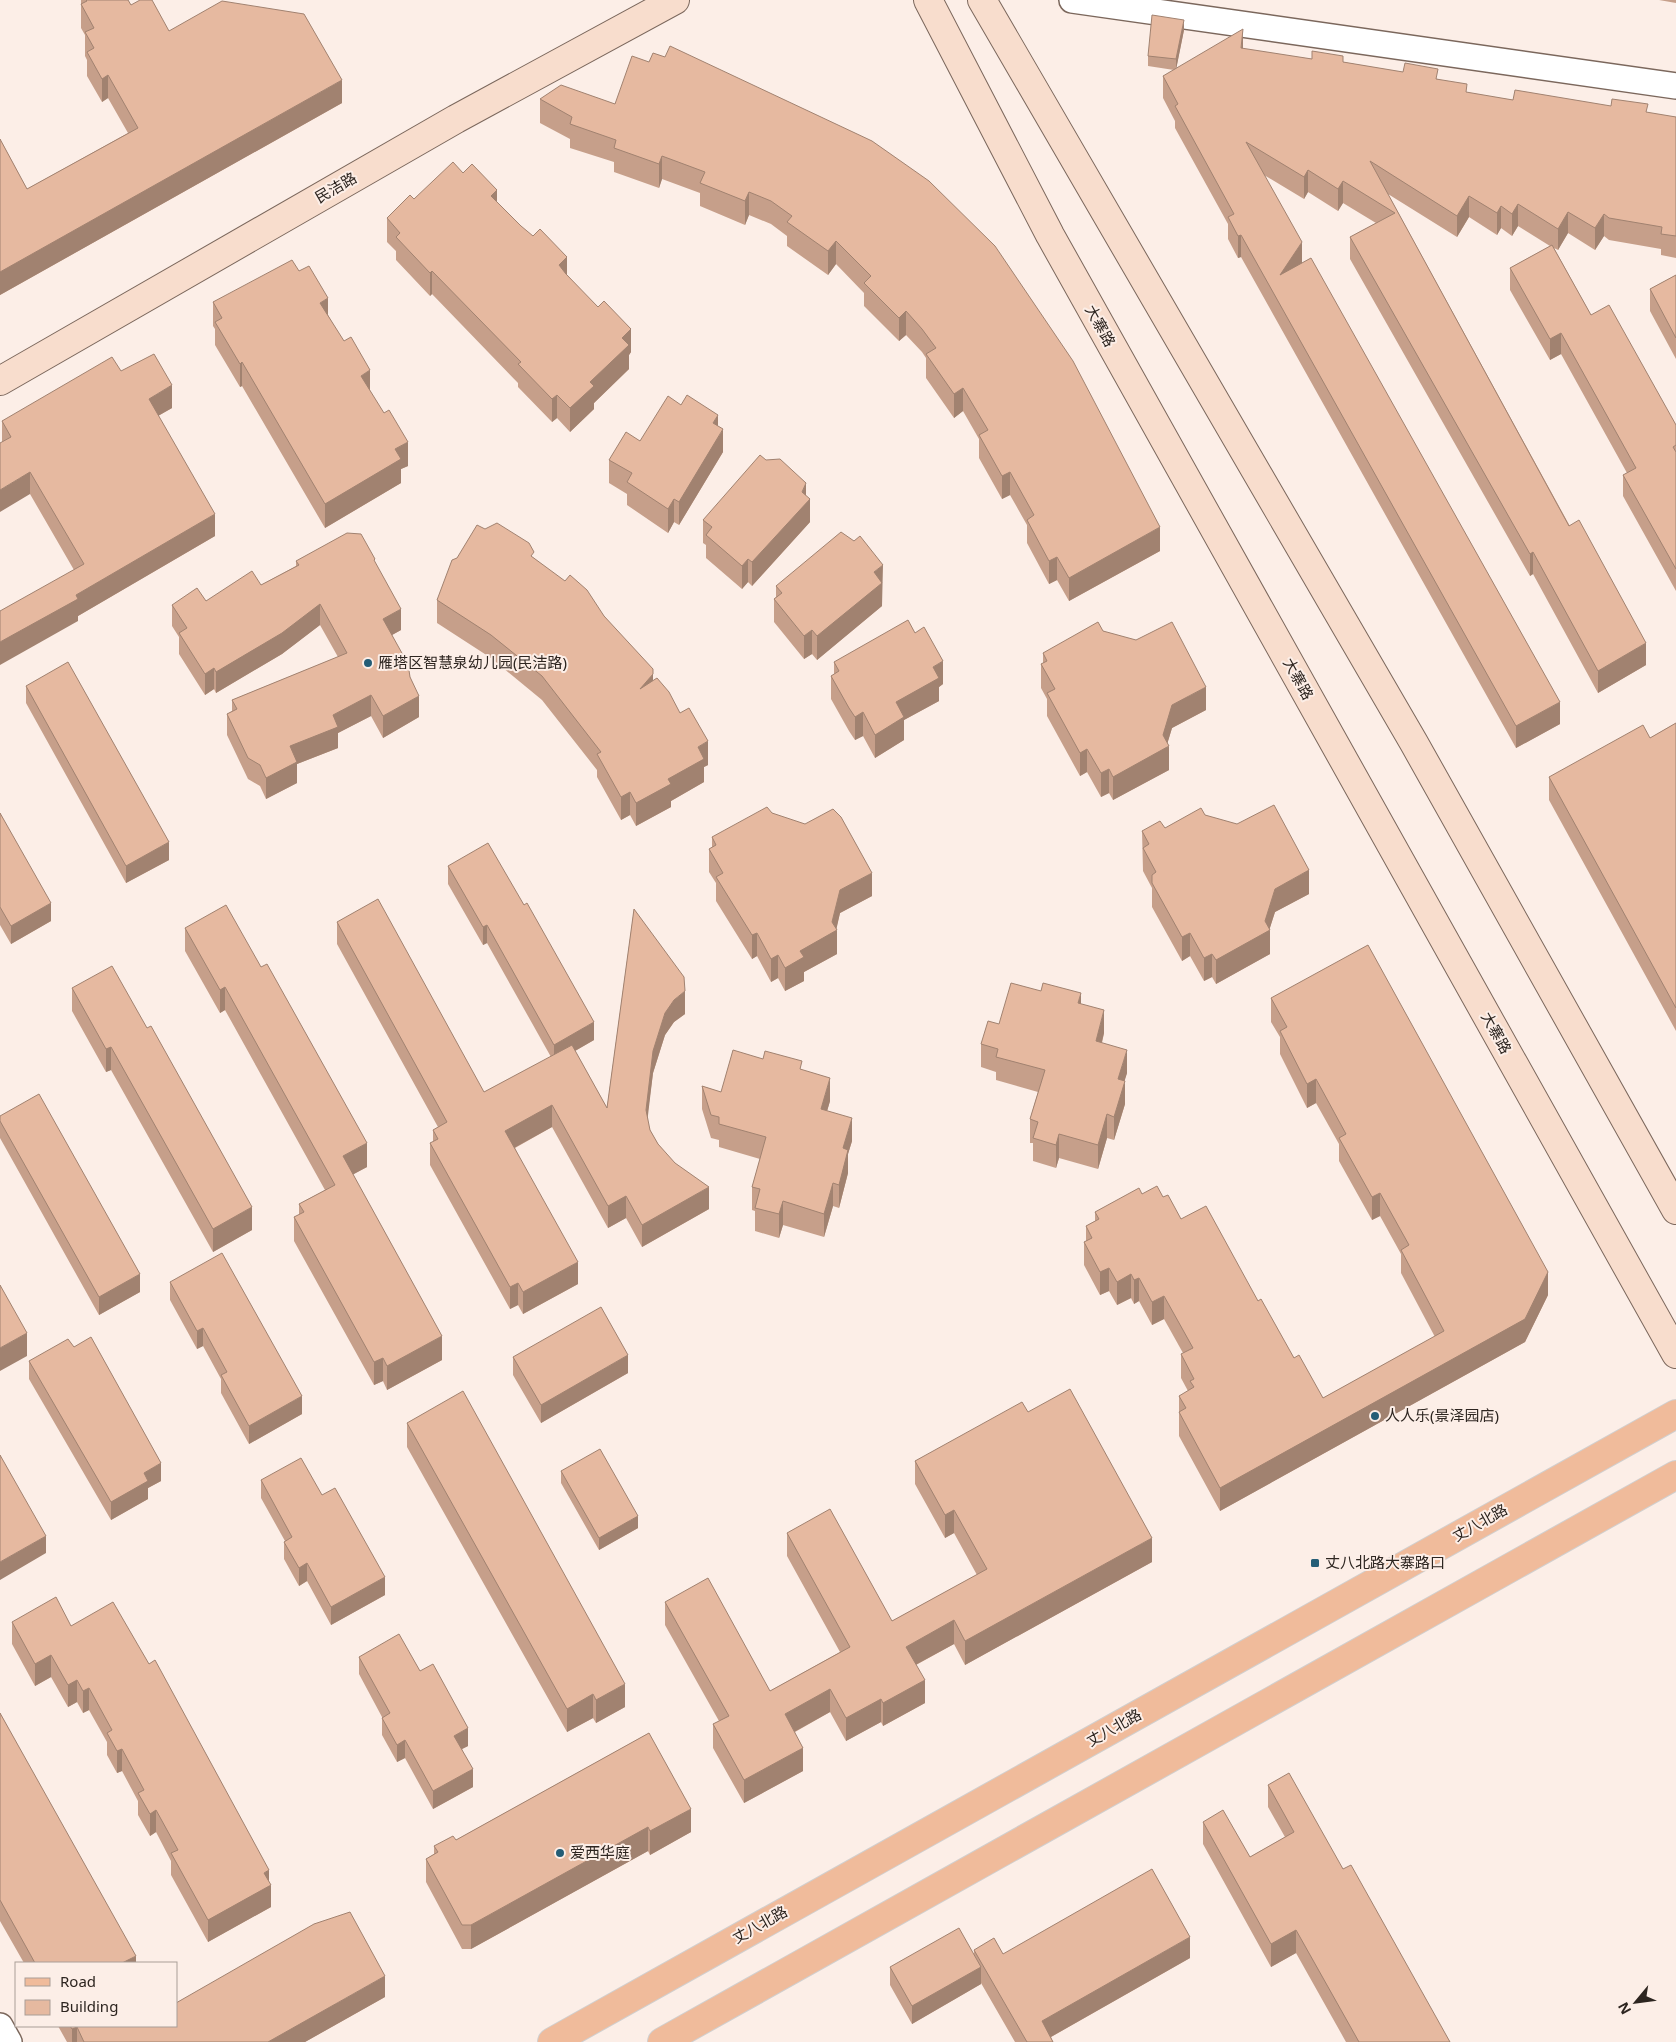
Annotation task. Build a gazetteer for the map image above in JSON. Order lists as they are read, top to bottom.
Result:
{
  "streets": {
    "main road": ["民洁路", "大寨路", "丈八北路"]
  },
  "places": {
    "other": ["雁塔区智慧泉幼儿园(民洁路)", "人人乐(景泽园店)", "爱西华庭"],
    "transit": ["丈八北路大寨路口"]
  },
  "legend": ["Road", "Building"],
  "north": "bottom left"
}
